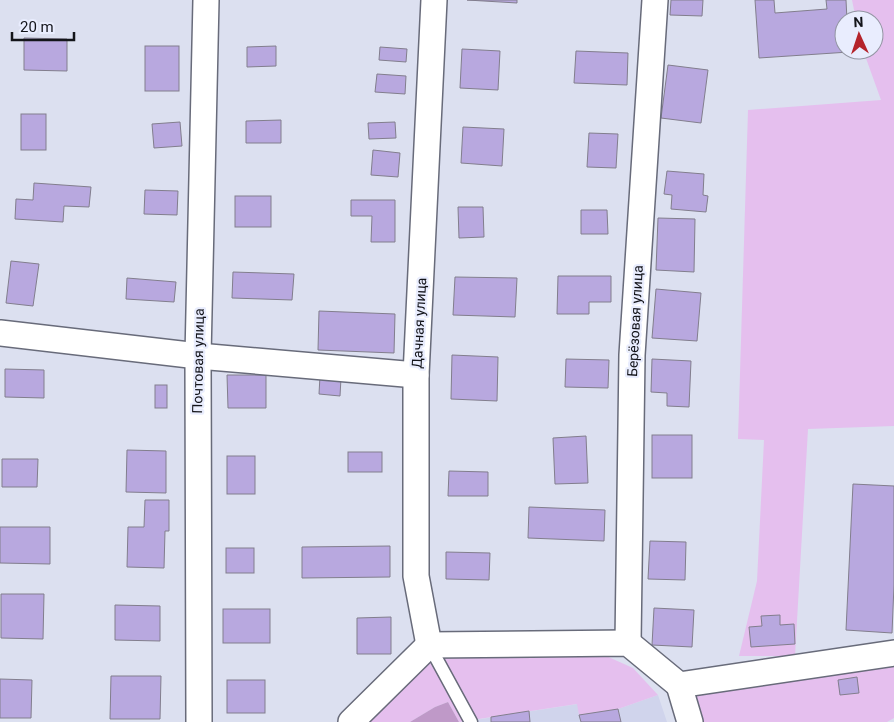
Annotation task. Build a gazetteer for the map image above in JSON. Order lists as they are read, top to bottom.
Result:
{
  "streets": {
    "street": ["Берёзовая улица", "Дачная улица", "Почтовая улица"]
  },
  "scale_bar": "20 m",
  "north": "top"
}
